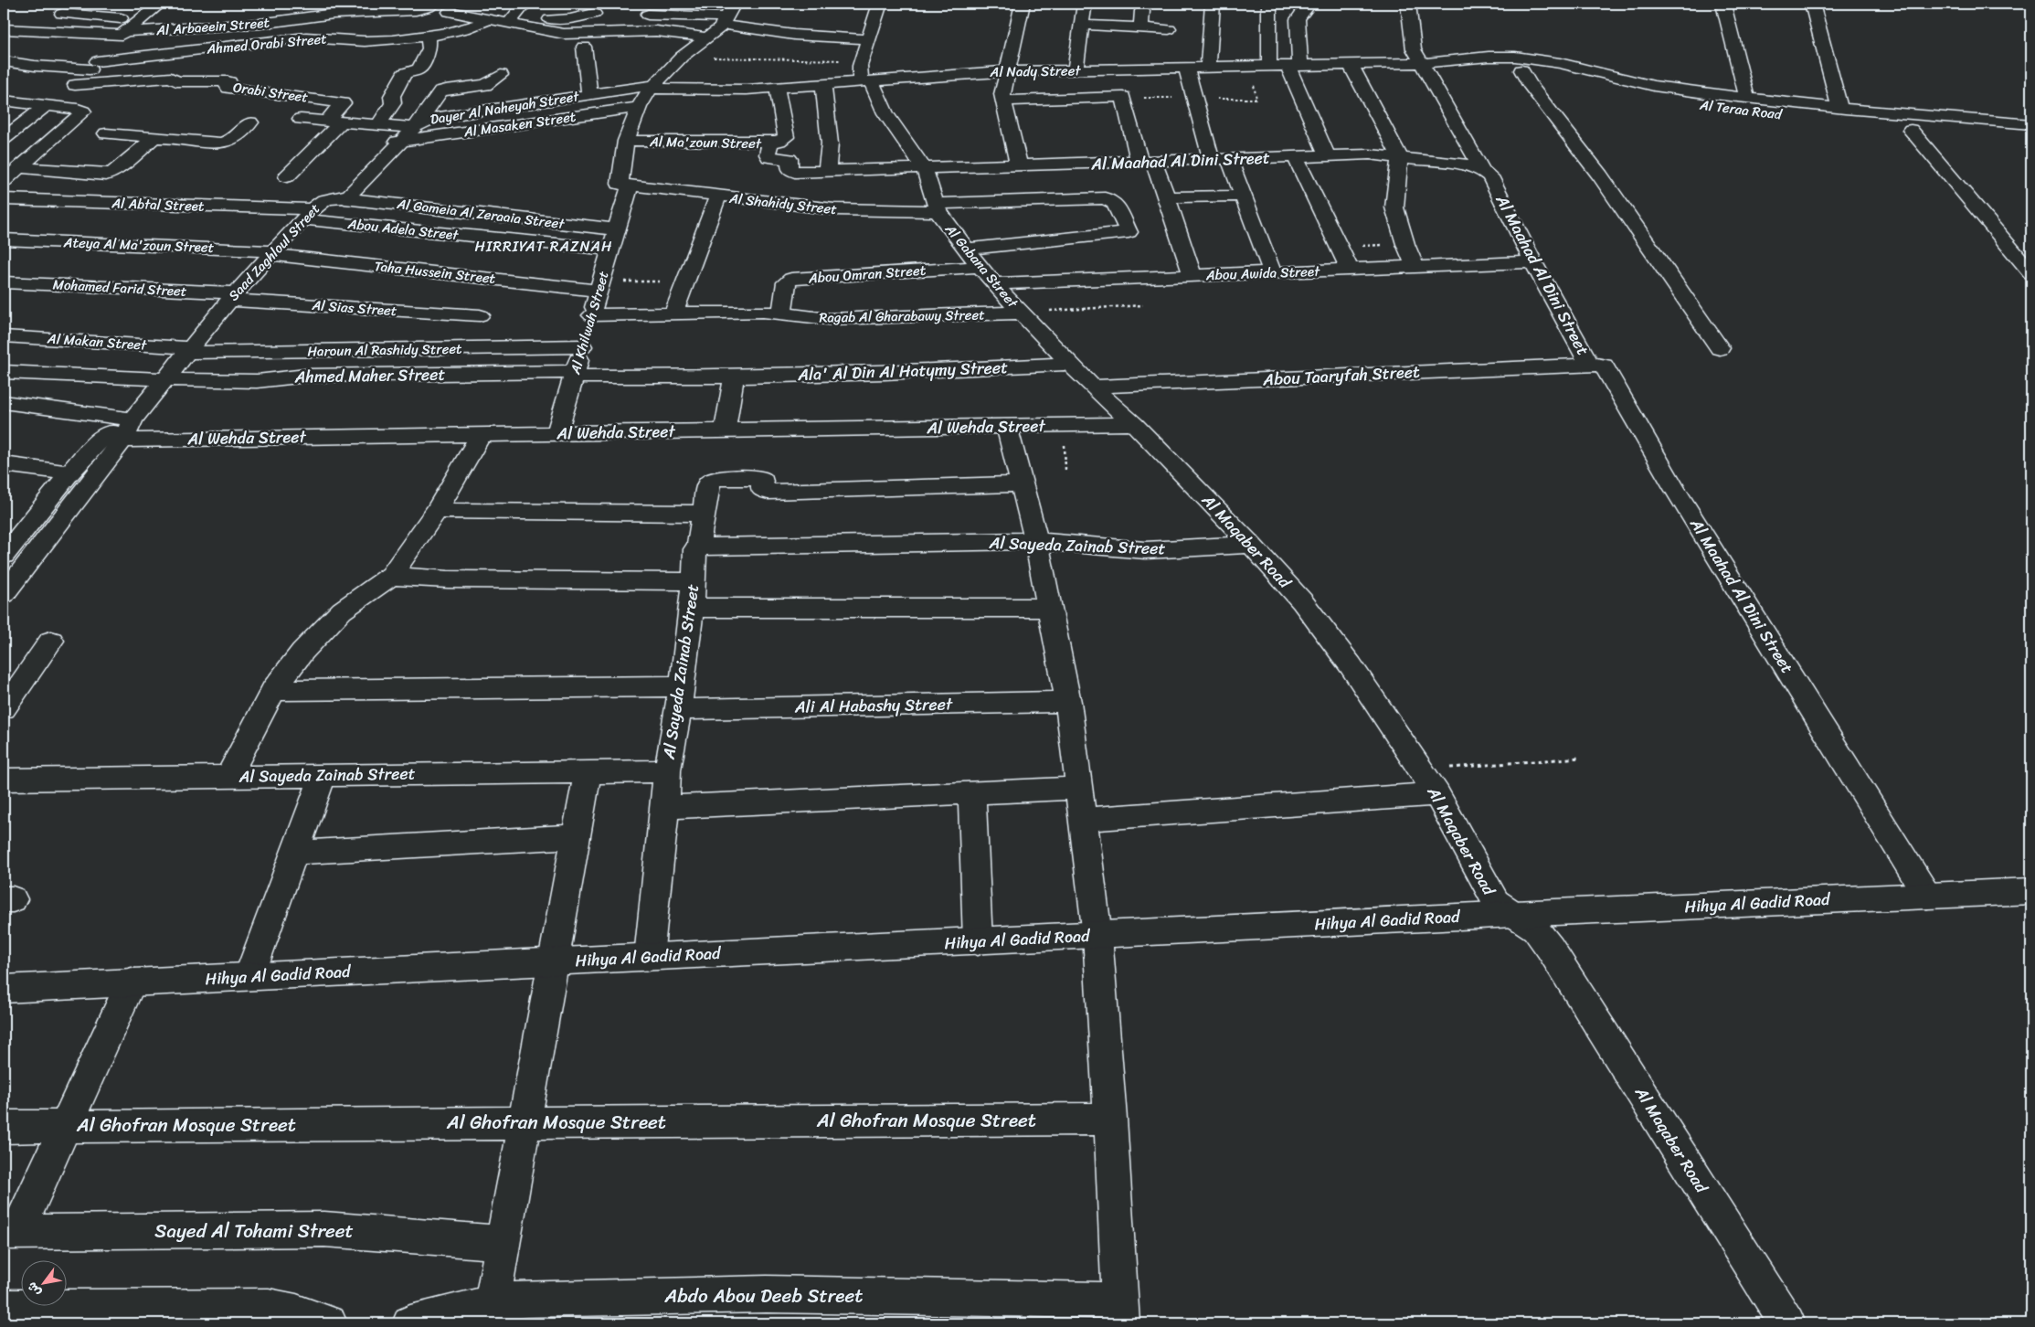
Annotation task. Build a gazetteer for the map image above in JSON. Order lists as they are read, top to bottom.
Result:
{
  "streets": {
    "street": [
      "Al Arbaeein Street",
      "Ahmed Orabi Street",
      "Al Nady Street",
      "Orabi Street",
      "Dayer Al Naheyah Street",
      "Al Teraa Road",
      "Al Masaken Street",
      "Al Ma'zoun Street",
      "Al Maahad Al Dini Street",
      "Al Shahidy Street",
      "Al Abtal Street",
      "Al Gameia Al Zeraaia Street",
      "Abou Adela Street",
      "Ateya Al Ma'zoun Street",
      "Saad Zaghloul Street",
      "Al Gabana Street",
      "Taha Hussein Street",
      "Abou Awida Street",
      "Abou Omran Street",
      "Mohamed Farid Street",
      "Al Sias Street",
      "Ragab Al Gharabawy Street",
      "Al Khilwah Street",
      "Al Makan Street",
      "Haroun Al Rashidy Street",
      "Ala' Al Din Al Hatymy Street",
      "Ahmed Maher Street",
      "Abou Taaryfah Street",
      "Al Wehda Street",
      "Al Maqaber Road",
      "Al Sayeda Zainab Street",
      "Ali Al Habashy Street",
      "Hihya Al Gadid Road",
      "Al Ghofran Mosque Street",
      "Sayed Al Tohami Street",
      "Abdo Abou Deeb Street"
    ]
  },
  "crossings": [
    ["Al Nady Street", "Dayer Al Naheyah Street"],
    ["Al Nady Street", "Al Teraa Road"],
    ["Al Nady Street", "Al Gabana Street"],
    ["Orabi Street", "Dayer Al Naheyah Street"],
    ["Orabi Street", "Al Masaken Street"],
    ["Dayer Al Naheyah Street", "Al Masaken Street"],
    ["Al Maahad Al Dini Street", "Al Gabana Street"],
    ["Al Maahad Al Dini Street", "Abou Awida Street"],
    ["Al Maahad Al Dini Street", "Abou Taaryfah Street"],
    ["Al Maahad Al Dini Street", "Hihya Al Gadid Road"],
    ["Al Shahidy Street", "Al Gabana Street"],
    ["Al Shahidy Street", "Al Khilwah Street"],
    ["Al Abtal Street", "Abou Adela Street"],
    ["Al Abtal Street", "Saad Zaghloul Street"],
    ["Al Gameia Al Zeraaia Street", "Saad Zaghloul Street"],
    ["Al Gameia Al Zeraaia Street", "Al Khilwah Street"],
    ["Abou Adela Street", "Saad Zaghloul Street"],
    ["Abou Adela Street", "Al Khilwah Street"],
    ["Ateya Al Ma'zoun Street", "Saad Zaghloul Street"],
    ["Ateya Al Ma'zoun Street", "Taha Hussein Street"],
    ["Saad Zaghloul Street", "Taha Hussein Street"],
    ["Saad Zaghloul Street", "Mohamed Farid Street"],
    ["Saad Zaghloul Street", "Al Sias Street"],
    ["Saad Zaghloul Street", "Al Makan Street"],
    ["Saad Zaghloul Street", "Haroun Al Rashidy Street"],
    ["Saad Zaghloul Street", "Ahmed Maher Street"],
    ["Saad Zaghloul Street", "Al Wehda Street"],
    ["Al Gabana Street", "Abou Awida Street"],
    ["Al Gabana Street", "Abou Omran Street"],
    ["Al Gabana Street", "Ragab Al Gharabawy Street"],
    ["Al Gabana Street", "Ala' Al Din Al Hatymy Street"],
    ["Al Gabana Street", "Abou Taaryfah Street"],
    ["Al Gabana Street", "Al Wehda Street"],
    ["Al Gabana Street", "Al Maqaber Road"],
    ["Taha Hussein Street", "Al Khilwah Street"],
    ["Abou Omran Street", "Ragab Al Gharabawy Street"],
    ["Mohamed Farid Street", "Al Sias Street"],
    ["Ragab Al Gharabawy Street", "Al Khilwah Street"],
    ["Al Khilwah Street", "Haroun Al Rashidy Street"],
    ["Al Khilwah Street", "Ahmed Maher Street"],
    ["Al Khilwah Street", "Al Wehda Street"],
    ["Al Makan Street", "Haroun Al Rashidy Street"],
    ["Ala' Al Din Al Hatymy Street", "Ahmed Maher Street"],
    ["Al Wehda Street", "Al Maqaber Road"],
    ["Al Maqaber Road", "Al Sayeda Zainab Street"],
    ["Al Maqaber Road", "Hihya Al Gadid Road"],
    ["Al Sayeda Zainab Street", "Ali Al Habashy Street"]
  ],
  "districts": ["HIRRIYAT RAZNAH"],
  "north": "bottom left"
}
